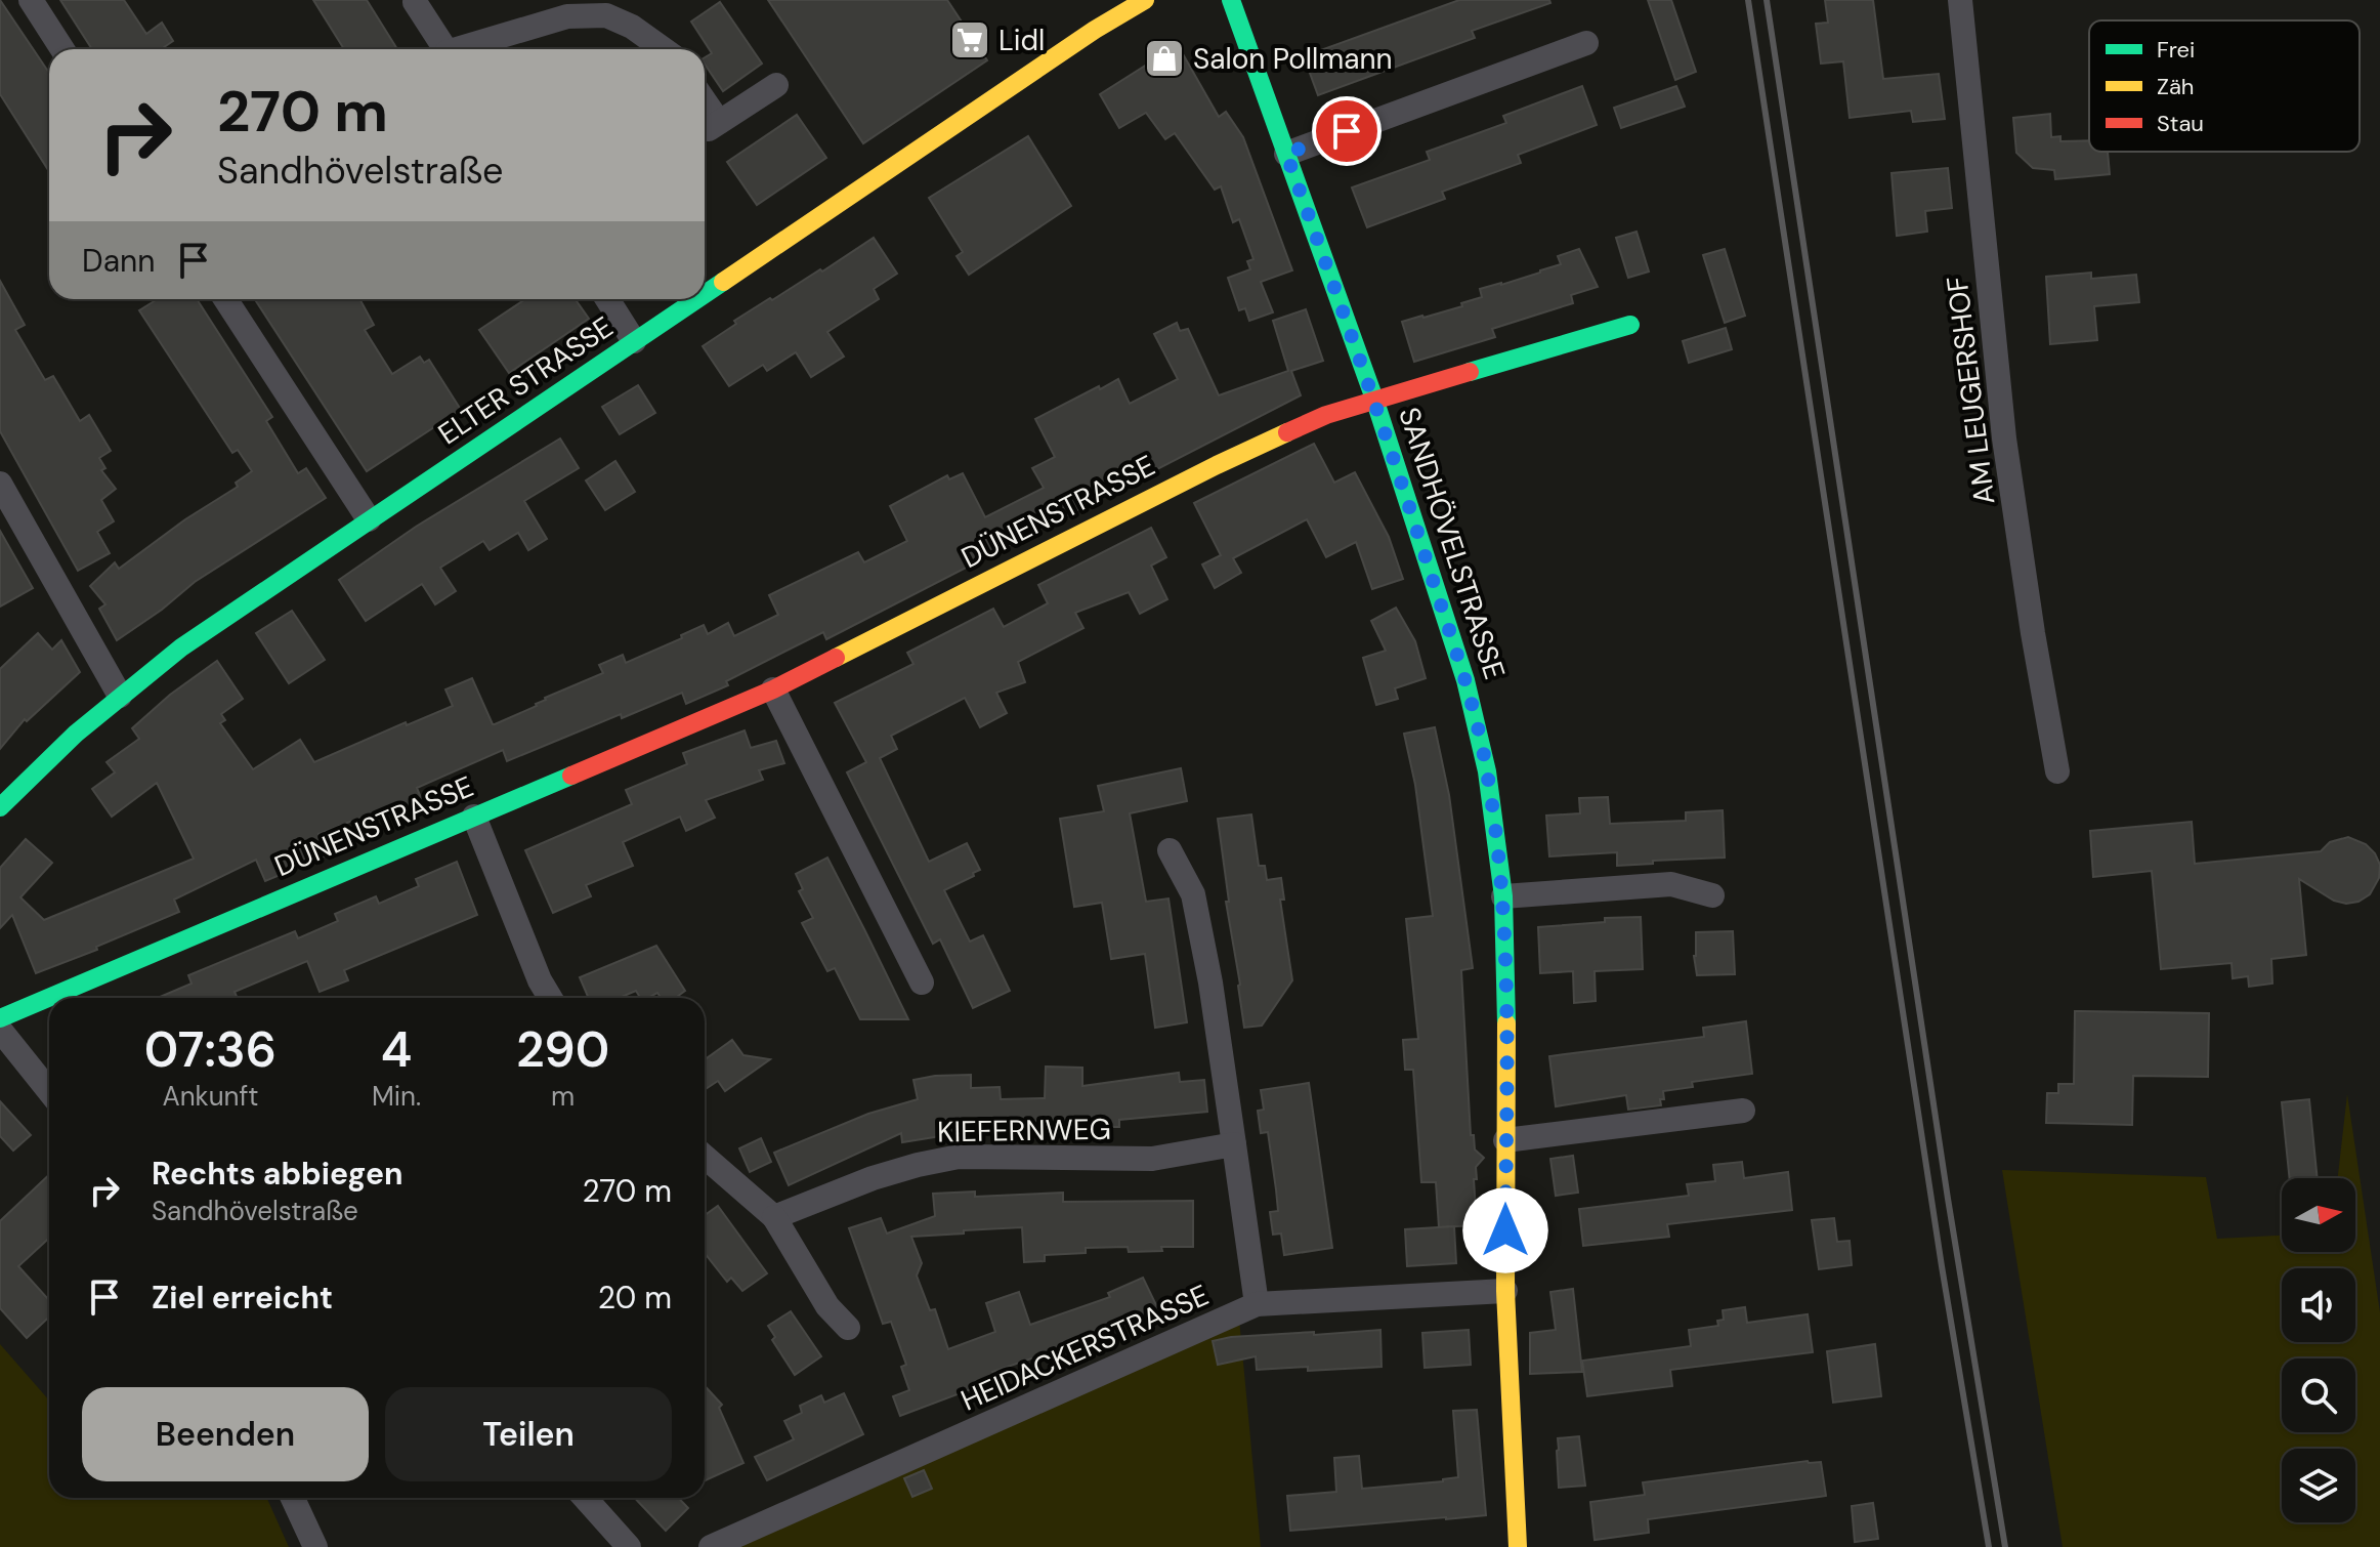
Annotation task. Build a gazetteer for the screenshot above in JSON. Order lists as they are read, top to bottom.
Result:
{
  "streets": {
    "street": [
      "ELTER STRASSE",
      "AM LEUGERSHOF",
      "DÜNENSTRASSE",
      "SANDHÖVELSTRASSE",
      "KIEFERNWEG",
      "HEIDACKERSTRASSE"
    ]
  },
  "crossings": [
    ["DÜNENSTRASSE", "SANDHÖVELSTRASSE"],
    ["SANDHÖVELSTRASSE", "HEIDACKERSTRASSE"]
  ],
  "places": {
    "supermarket": ["Lidl"],
    "shop": ["Salon Pollmann"]
  },
  "legend": ["Frei", "Zäh", "Stau"],
  "north": "right",
  "page": {
    "turn": ["270 m", "Sandhövelstraße"],
    "then": "Dann",
    "eta": [
      "07:36",
      "Ankunft",
      "4",
      "Min.",
      "290",
      "m"
    ],
    "list": [
      {
        "name": "Rechts abbiegen",
        "note": "Sandhövelstraße",
        "value": "270 m"
      },
      {
        "name": "Ziel erreicht",
        "value": "20 m"
      }
    ],
    "buttons": ["Beenden", "Teilen"]
  }
}
